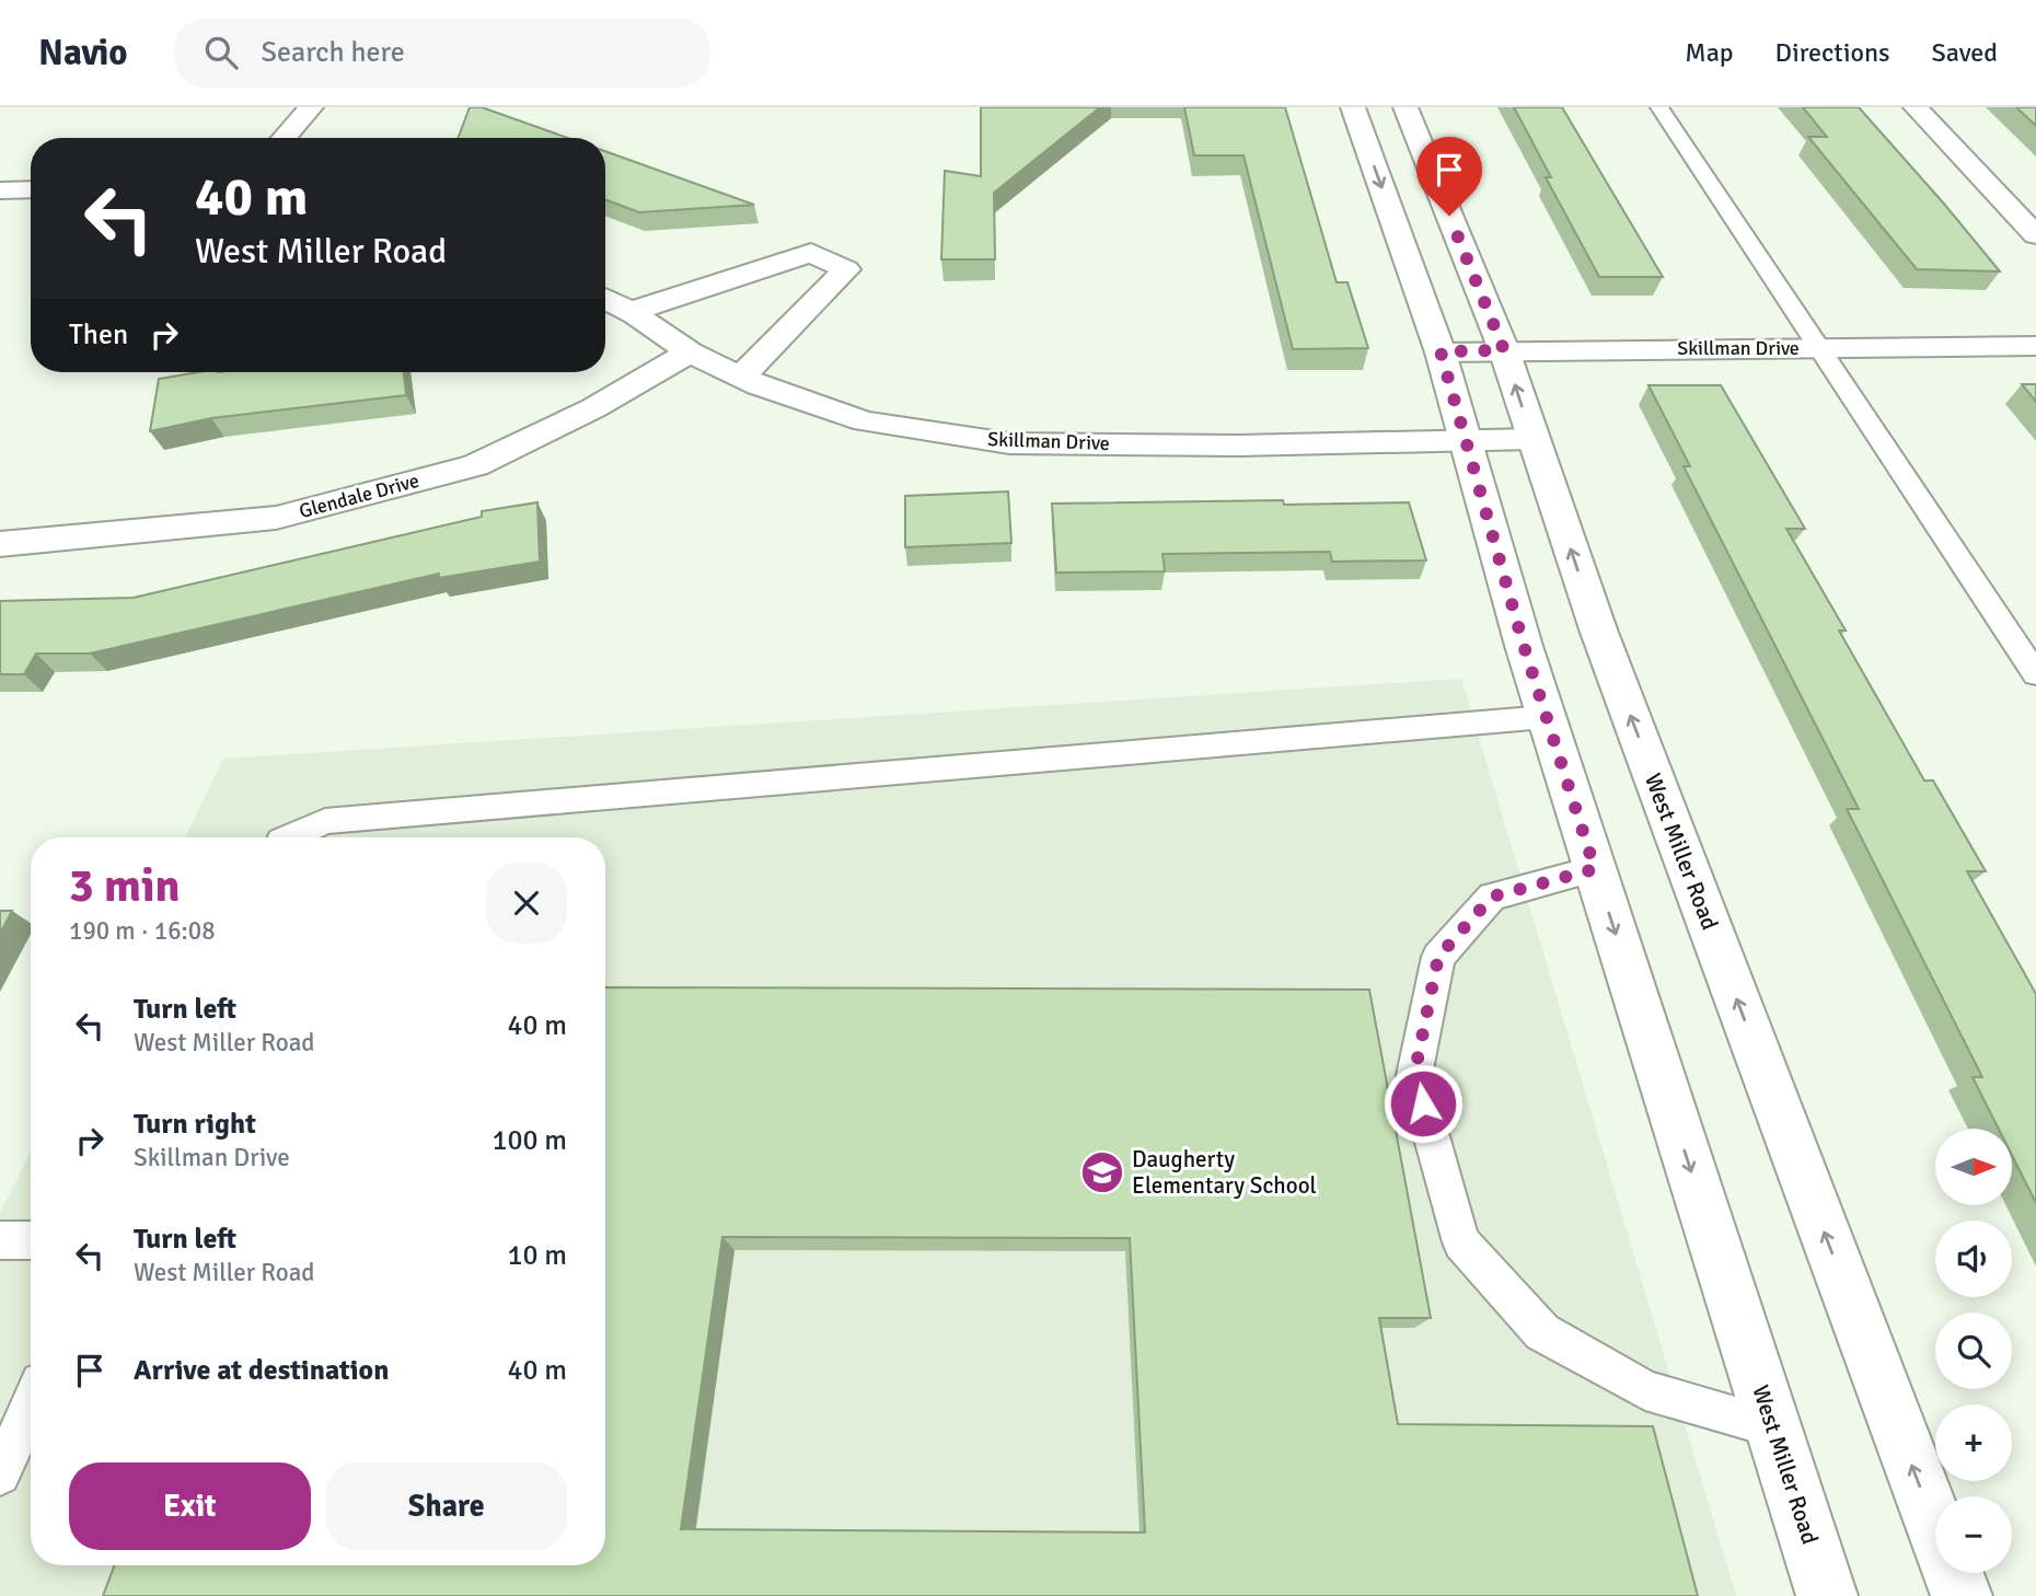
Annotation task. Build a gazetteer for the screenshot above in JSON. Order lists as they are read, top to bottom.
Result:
{
  "streets": {
    "street": ["Skillman Drive", "Glendale Drive", "West Miller Road"]
  },
  "crossings": [
    ["Skillman Drive", "Glendale Drive"],
    ["Skillman Drive", "West Miller Road"]
  ],
  "places": {
    "school or university": ["Daugherty Elementary School"]
  },
  "north": "right",
  "page": {
    "header": "Navio",
    "search": "Search here",
    "nav": ["Map", "Directions", "Saved"],
    "turn": ["40 m", "West Miller Road"],
    "then": "Then",
    "heading": ["3 min", "190 m · 16:08"],
    "list": [
      {
        "name": "Turn left",
        "note": "West Miller Road",
        "value": "40 m"
      },
      {
        "name": "Turn right",
        "note": "Skillman Drive",
        "value": "100 m"
      },
      {
        "name": "Turn left",
        "note": "West Miller Road",
        "value": "10 m"
      },
      {
        "name": "Arrive at destination",
        "value": "40 m"
      }
    ],
    "map_buttons": ["+", "−"],
    "buttons": ["Exit", "Share"]
  }
}
